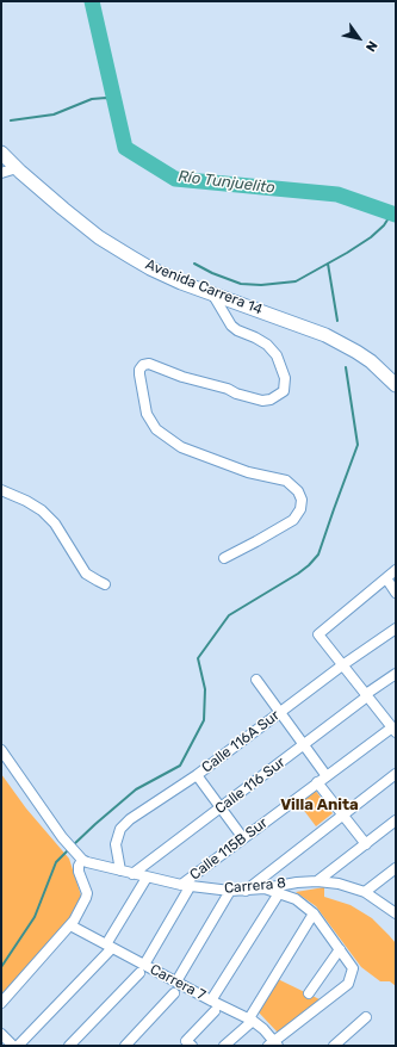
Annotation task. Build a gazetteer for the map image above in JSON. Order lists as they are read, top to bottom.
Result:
{
  "streets": {
    "main road": ["Avenida Carrera 14"],
    "street": [
      "Calle 116A Sur",
      "Calle 116 Sur",
      "Calle 115B Sur",
      "Carrera 8",
      "Carrera 7"
    ]
  },
  "crossings": [
    ["Calle 116A Sur", "Carrera 8"],
    ["Calle 116 Sur", "Carrera 8"],
    ["Calle 115B Sur", "Carrera 8"],
    ["Calle 115B Sur", "Carrera 7"]
  ],
  "districts": ["Villa Anita"],
  "water": ["Río Tunjuelito"],
  "north": "bottom right"
}
